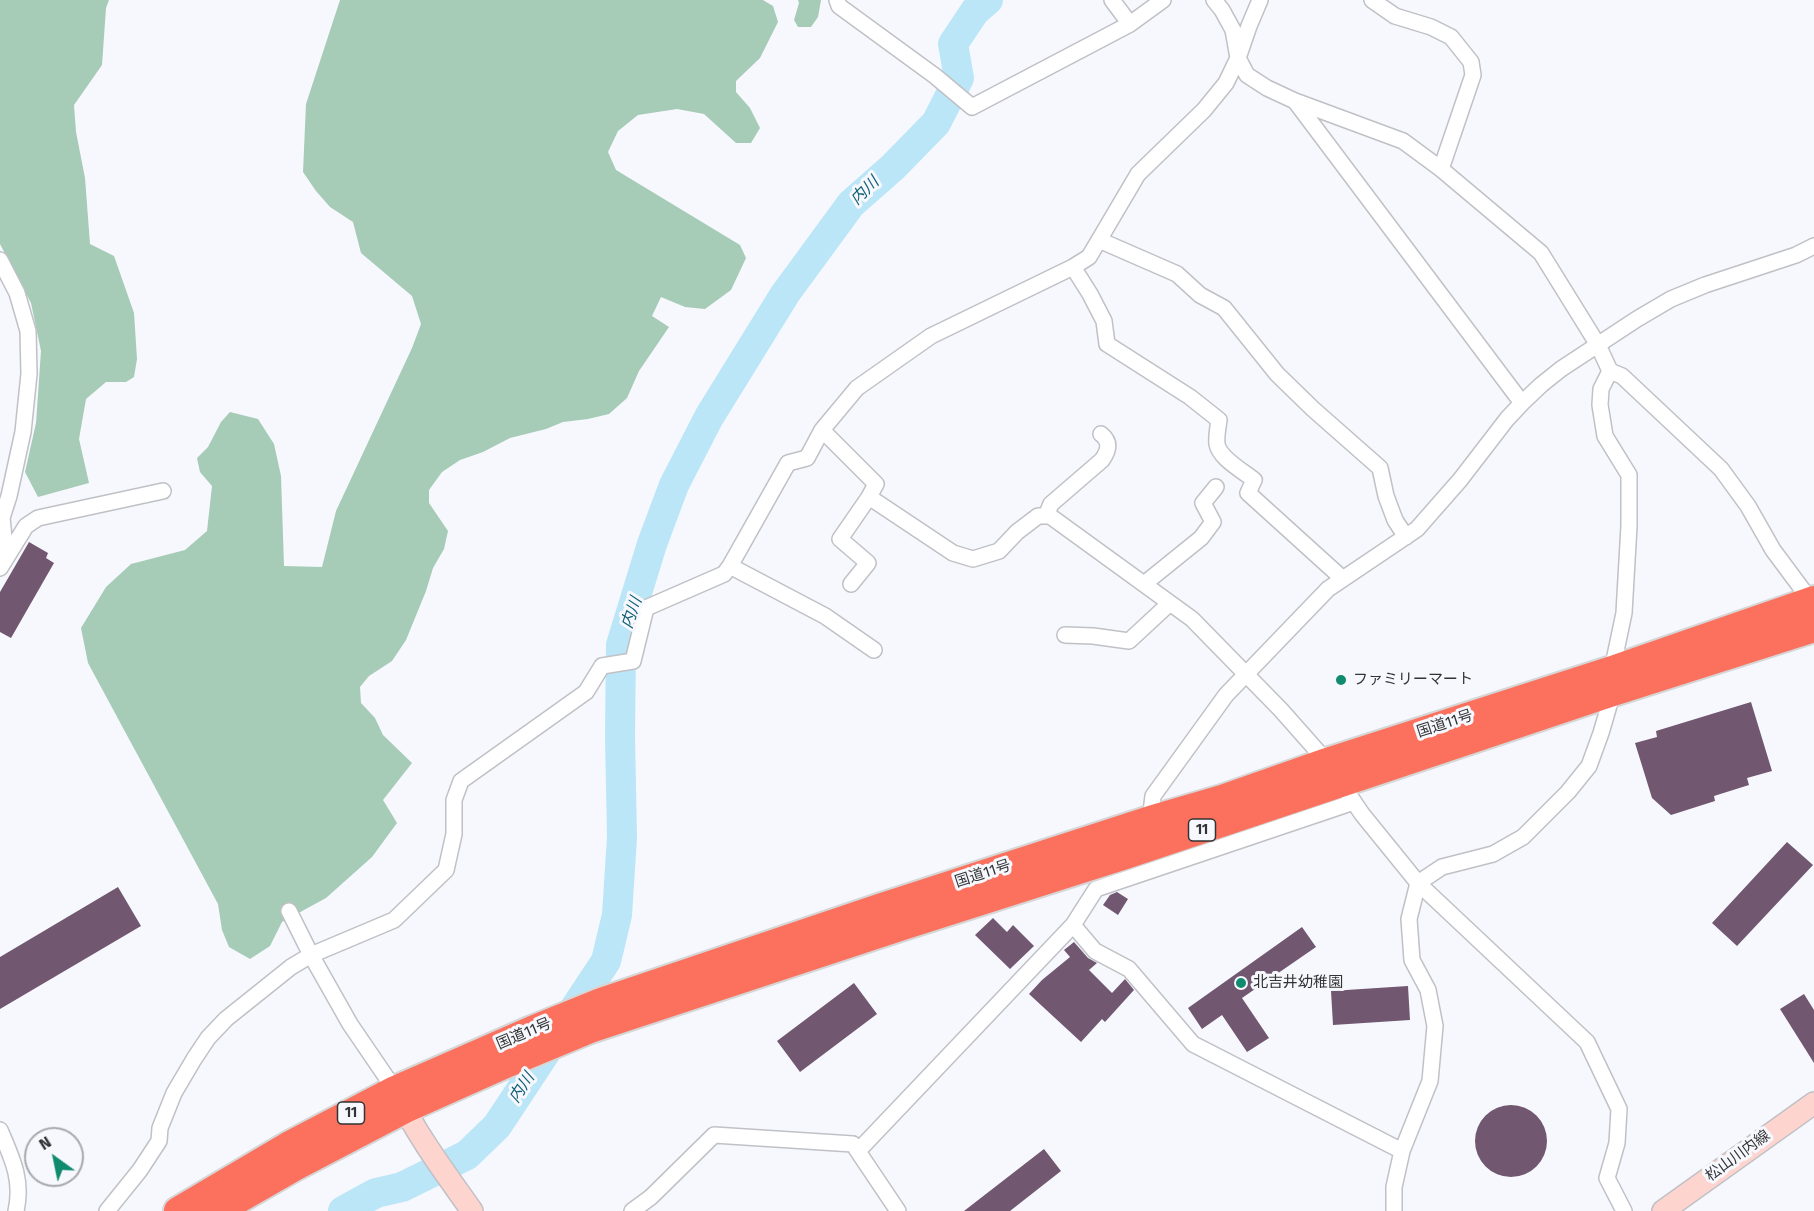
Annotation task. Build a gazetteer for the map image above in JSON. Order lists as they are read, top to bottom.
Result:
{
  "streets": {
    "highway": ["国道11号", "11"],
    "main road": ["松山川内線"]
  },
  "water": ["内川"],
  "places": ["ファミリーマート", "北吉井幼稚園"],
  "north": "top left"
}
